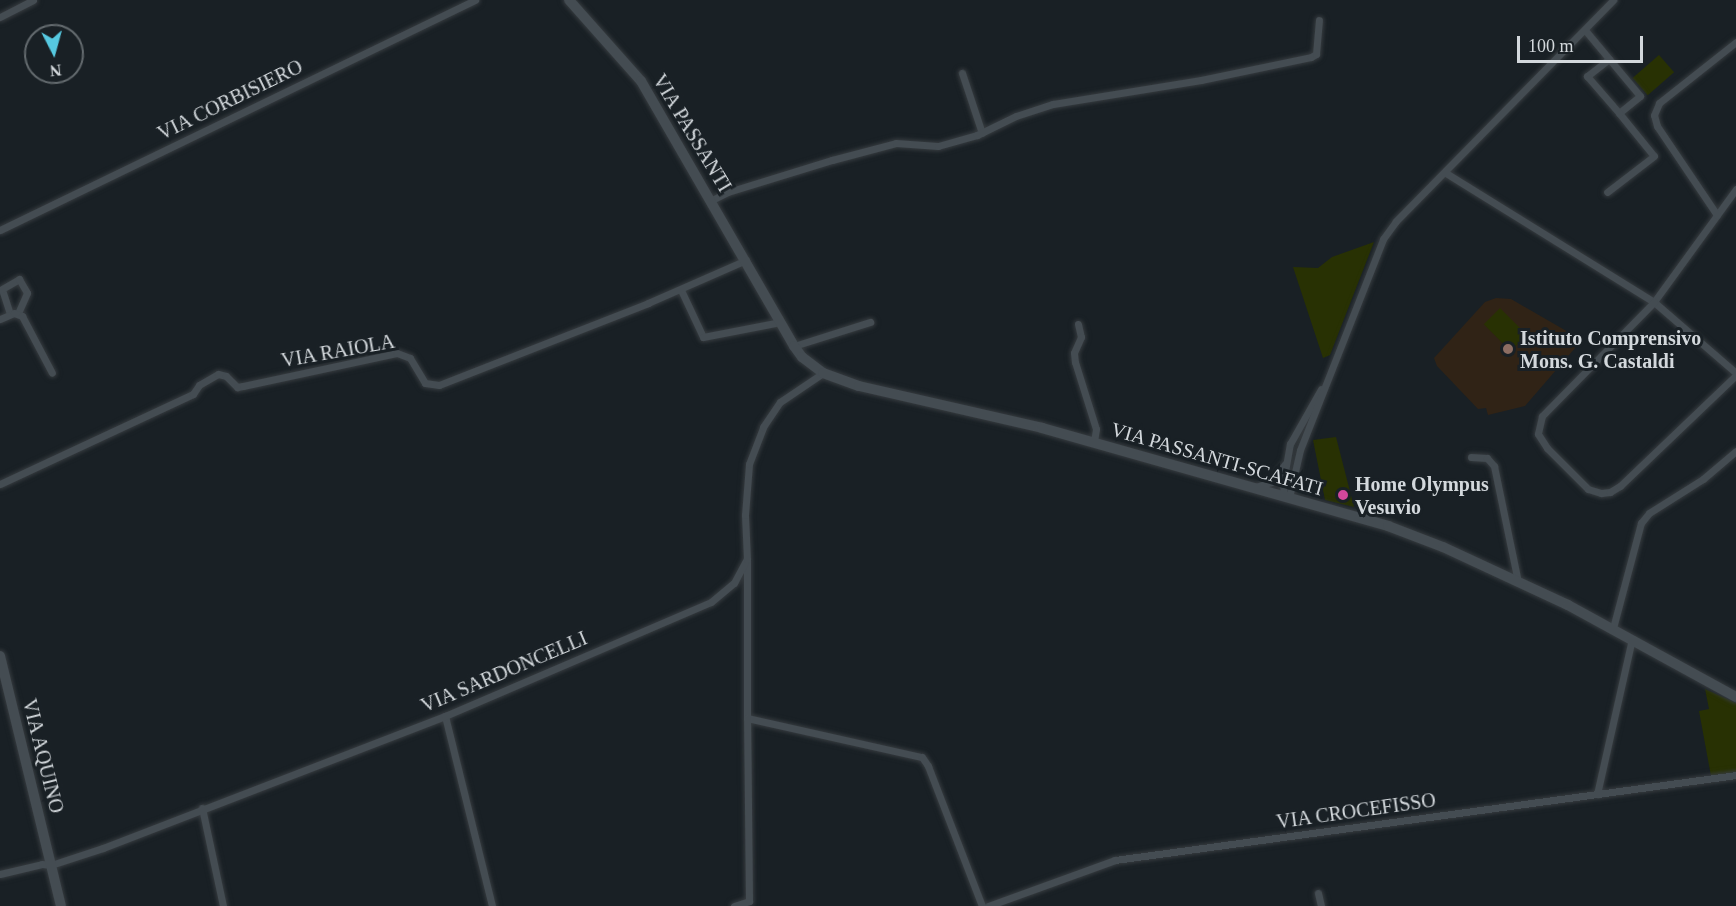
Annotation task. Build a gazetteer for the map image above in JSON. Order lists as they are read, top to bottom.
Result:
{
  "streets": {
    "street": [
      "VIA CORBISIERO",
      "VIA PASSANTI",
      "VIA RAIOLA",
      "VIA PASSANTI-SCAFATI",
      "VIA SARDONCELLI",
      "VIA AQUINO",
      "VIA CROCEFISSO"
    ]
  },
  "crossings": [
    ["VIA PASSANTI", "VIA RAIOLA"],
    ["VIA PASSANTI", "VIA PASSANTI-SCAFATI"],
    ["VIA SARDONCELLI", "VIA AQUINO"]
  ],
  "places": ["Istituto Comprensivo Mons. G. Castaldi", "Home Olympus Vesuvio"],
  "scale_bar": "100 m",
  "north": "bottom"
}
